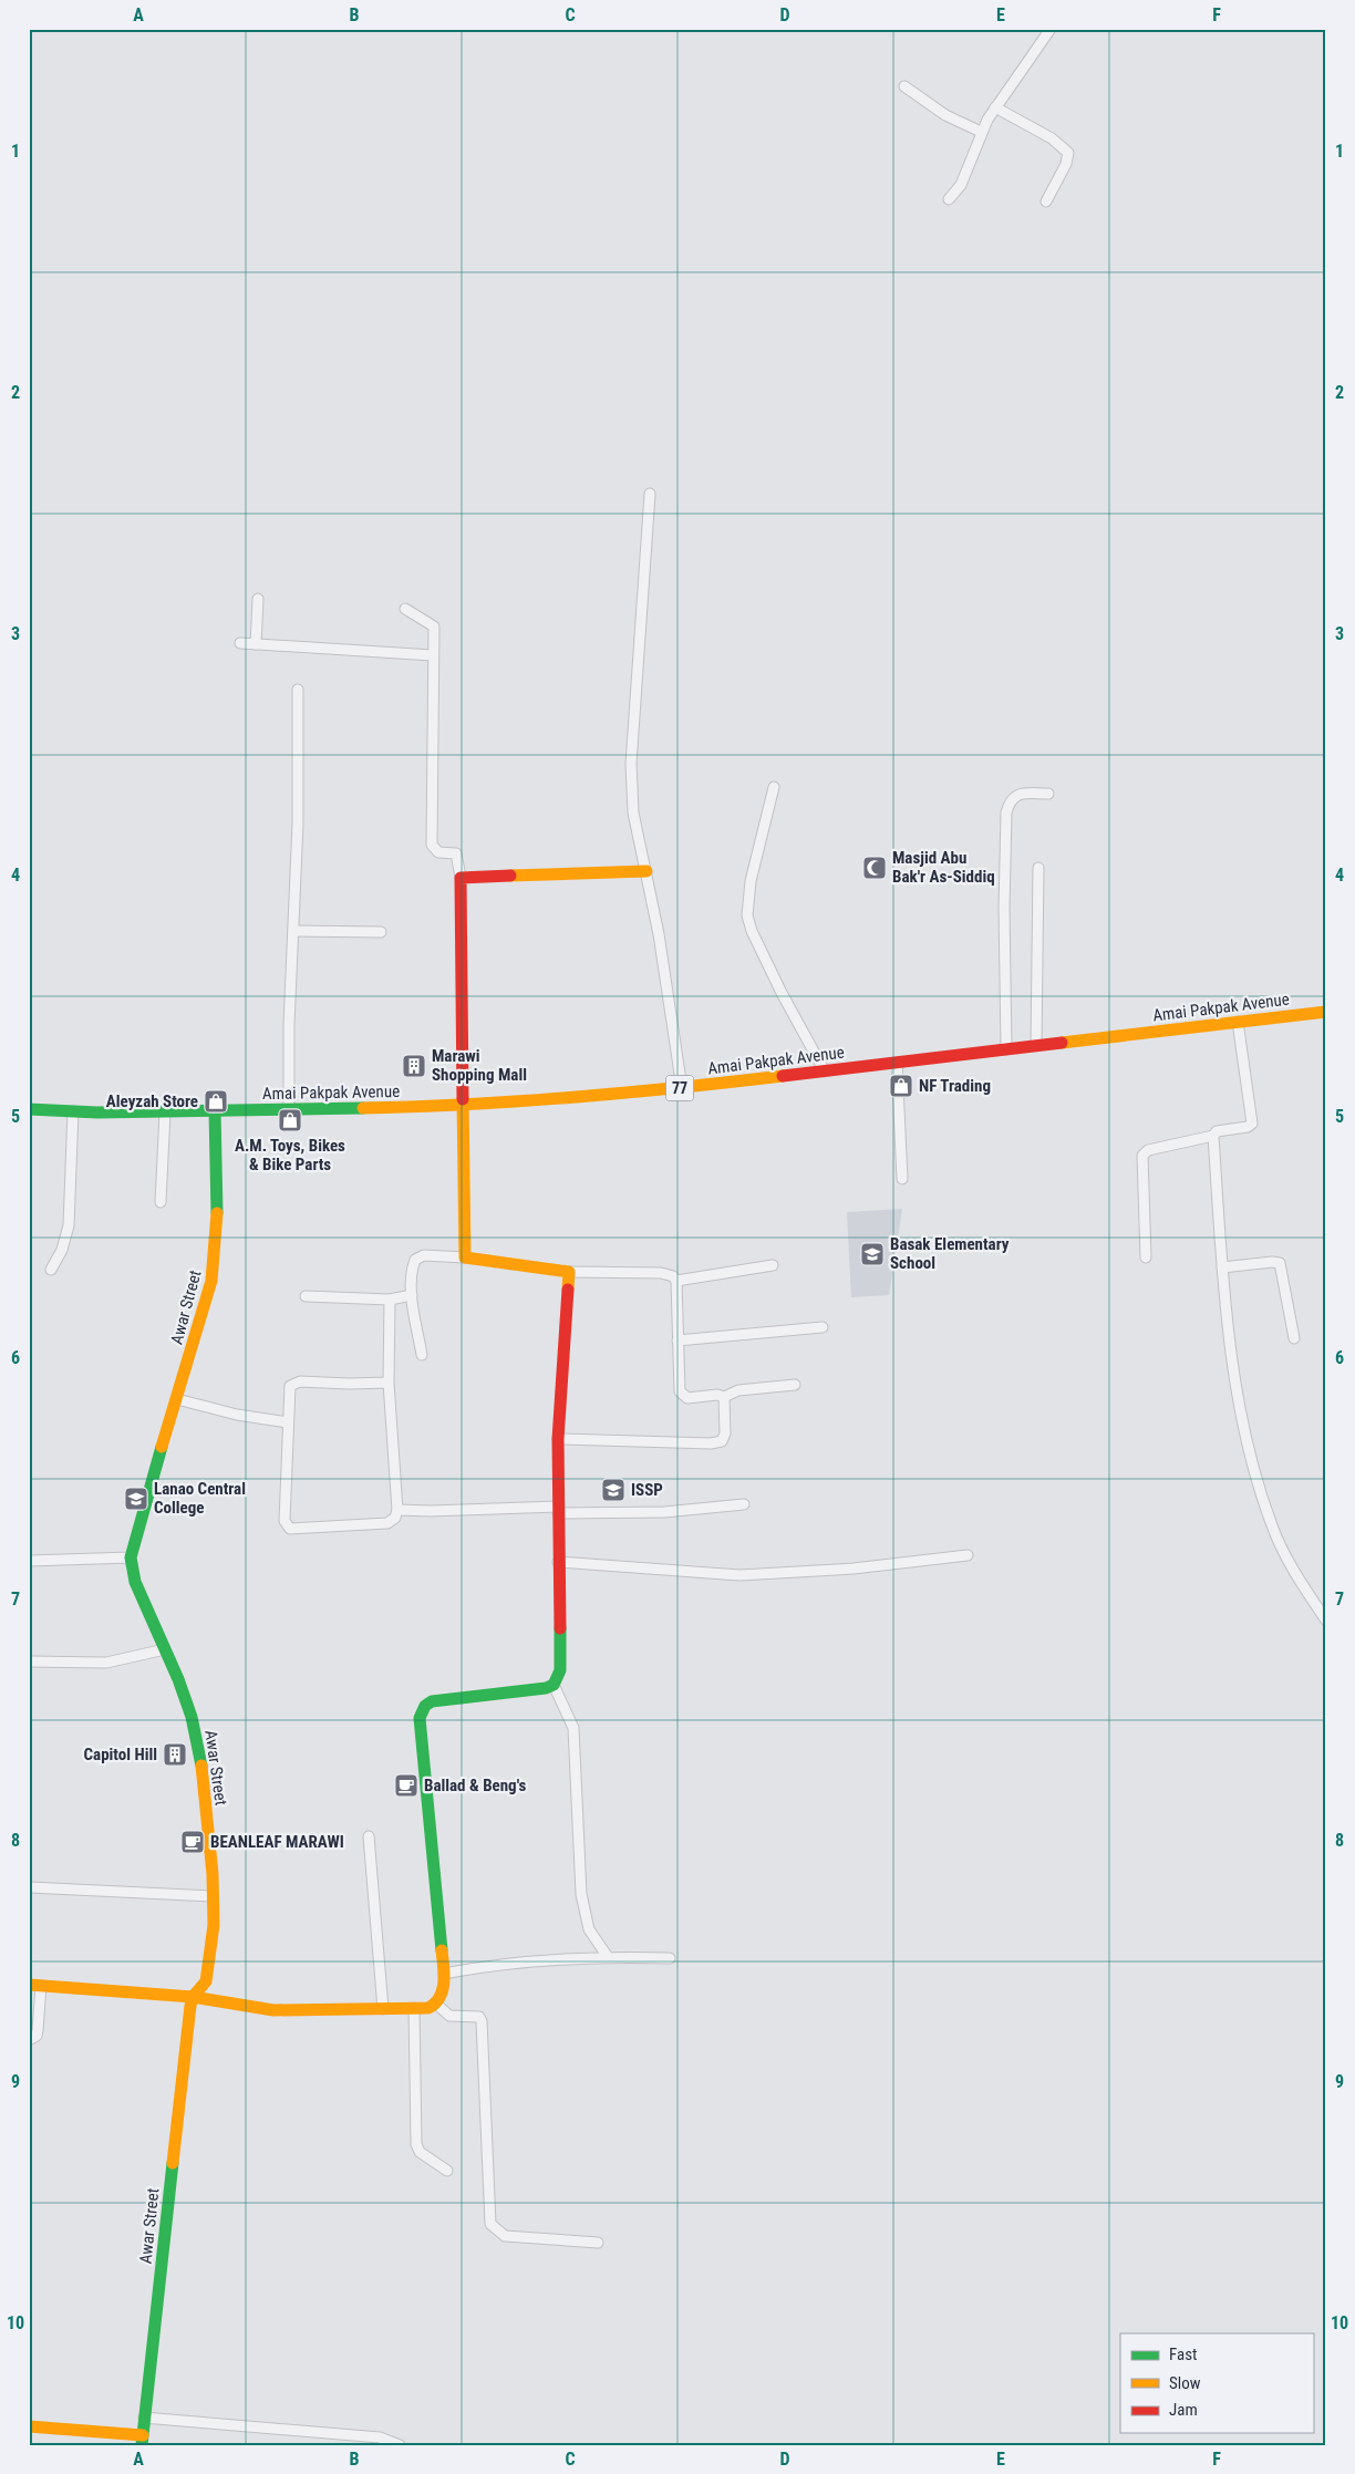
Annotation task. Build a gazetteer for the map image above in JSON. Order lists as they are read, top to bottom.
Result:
{
  "streets": {
    "main road": ["Amai Pakpak Avenue", "77", "Awar Street"]
  },
  "crossings": [
    ["Amai Pakpak Avenue", "Awar Street"]
  ],
  "places": {
    "mosque": ["Masjid Abu Bak'r As-Siddiq"],
    "building": ["Marawi Shopping Mall", "Capitol Hill"],
    "shop": ["NF Trading", "Aleyzah Store", "A.M. Toys, Bikes & Bike Parts"],
    "school or university": ["Basak Elementary School", "ISSP", "Lanao Central College"],
    "cafe": ["Ballad & Beng's", "BEANLEAF MARAWI"]
  },
  "legend": ["Fast", "Slow", "Jam"],
  "grid": {
    "columns": [
      "A",
      "B",
      "C",
      "D",
      "E",
      "F"
    ],
    "rows": [
      "1",
      "2",
      "3",
      "4",
      "5",
      "6",
      "7",
      "8",
      "9",
      "10"
    ]
  }
}
